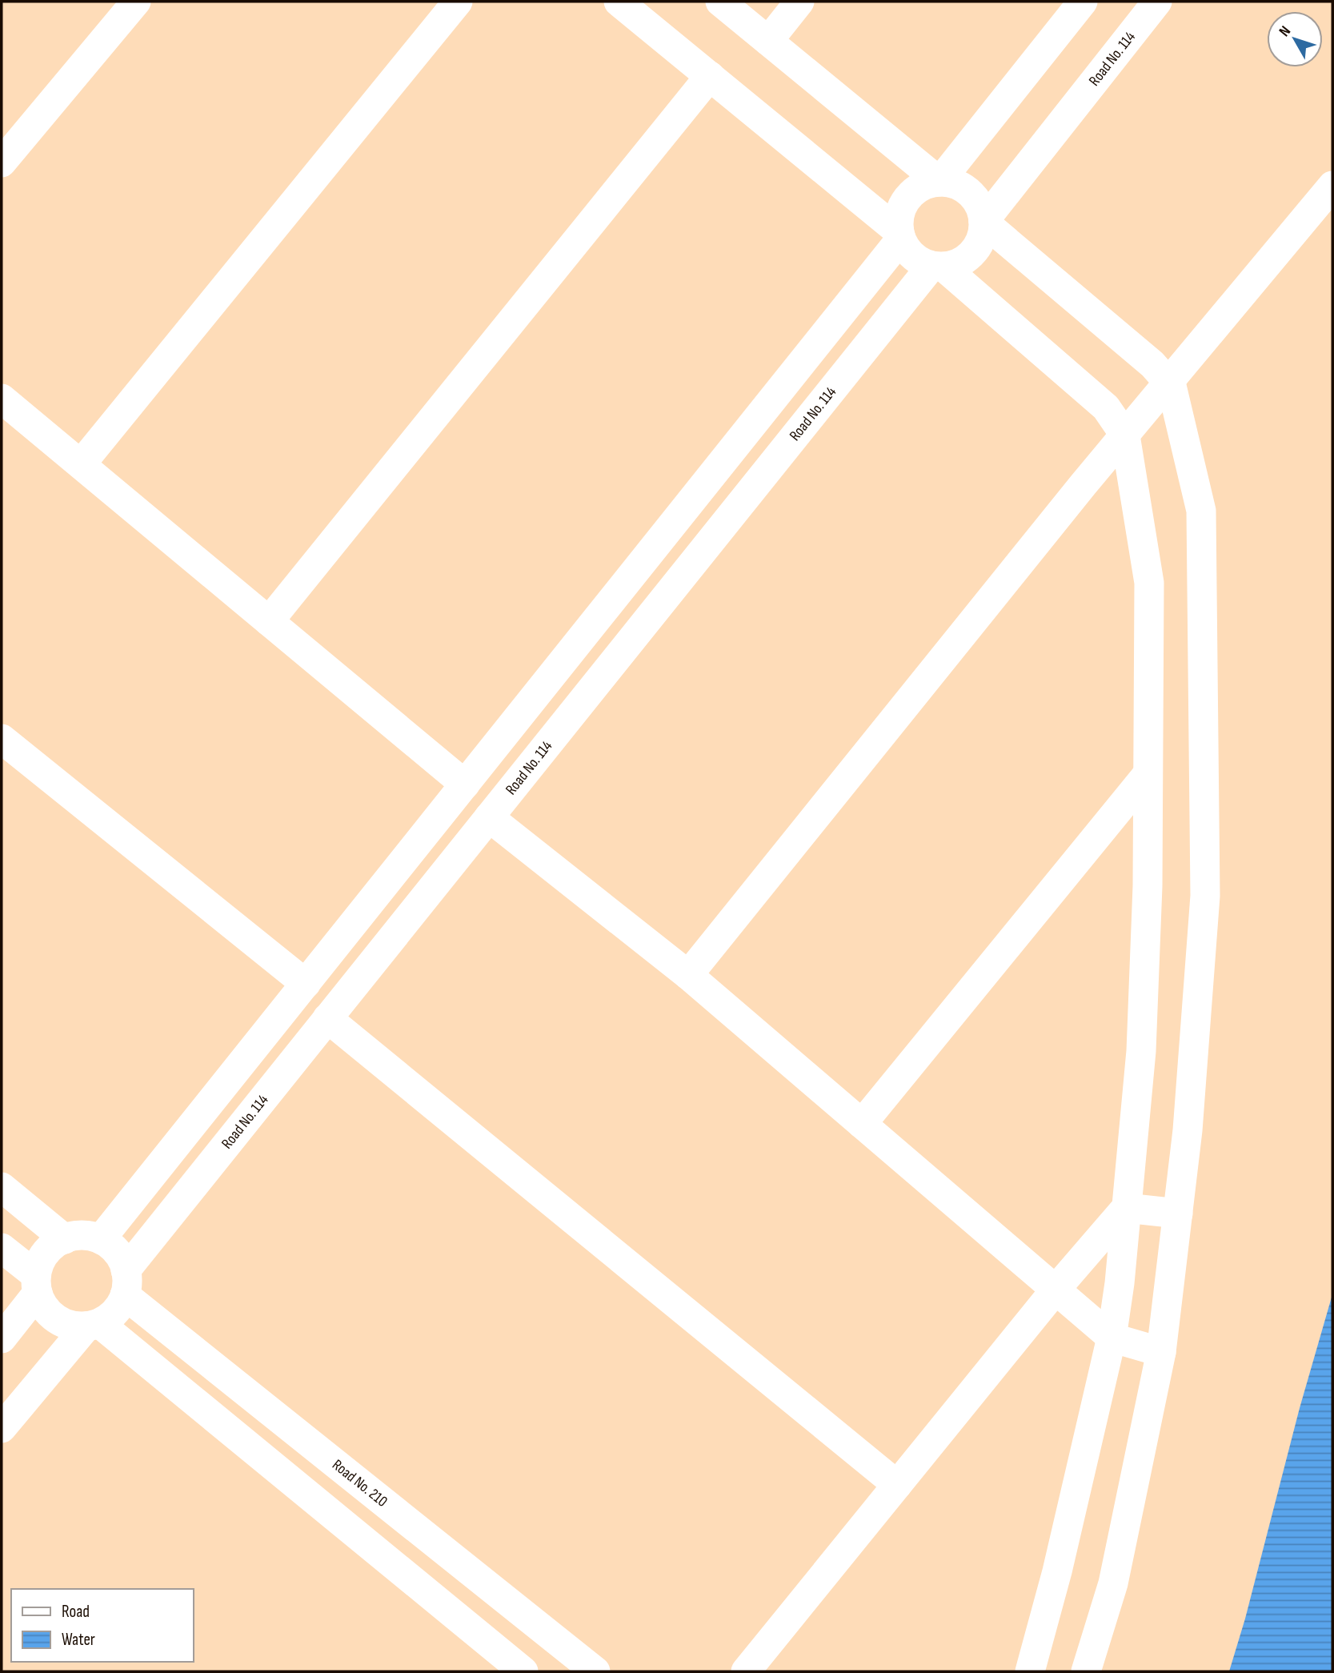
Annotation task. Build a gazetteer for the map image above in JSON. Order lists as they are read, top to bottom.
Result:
{
  "streets": {
    "street": ["Road No. 114", "Road No. 210"]
  },
  "crossings": [
    ["Road No. 114", "Road No. 210"]
  ],
  "legend": ["Road", "Water"],
  "north": "top left"
}
